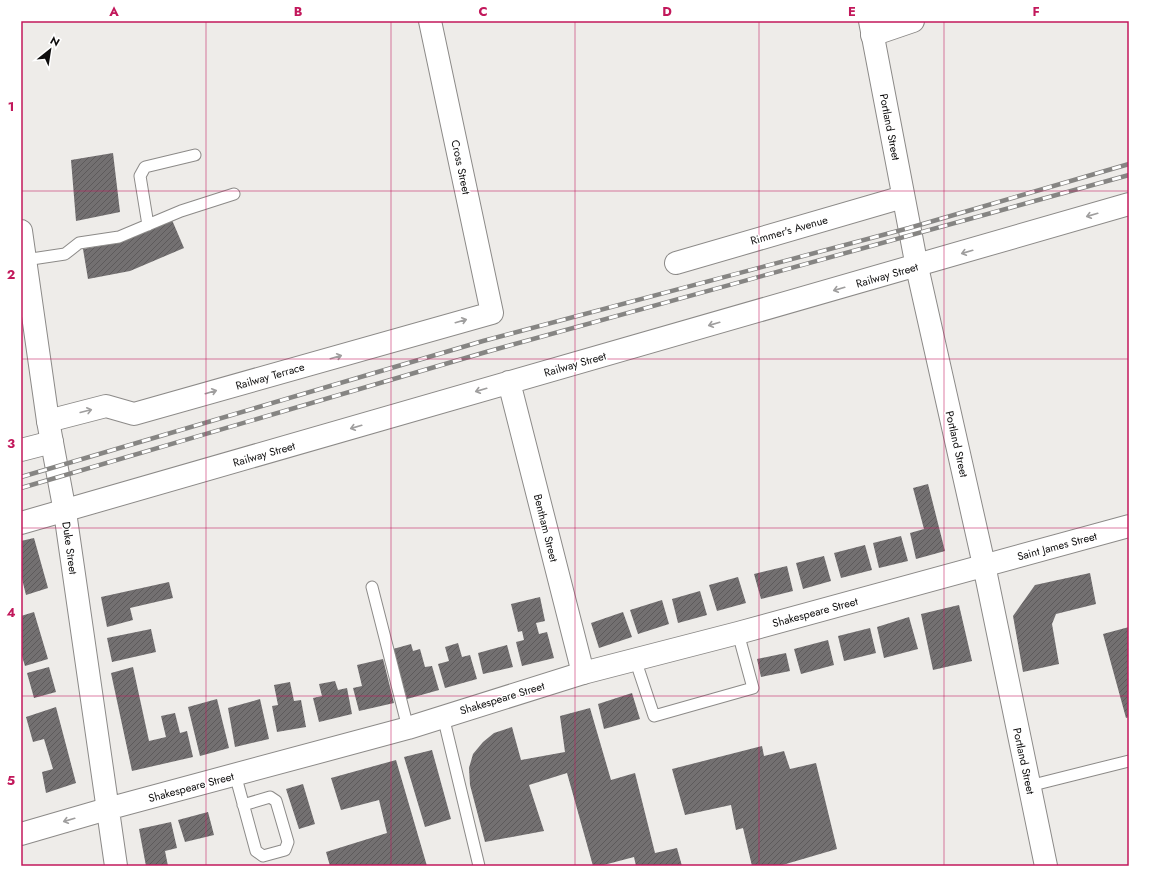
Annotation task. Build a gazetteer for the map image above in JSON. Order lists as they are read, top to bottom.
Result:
{
  "streets": {
    "street": [
      "Portland Street",
      "Cross Street",
      "Rimmer's Avenue",
      "Railway Street",
      "Railway Terrace",
      "Bentham Street",
      "Saint James Street",
      "Duke Street",
      "Shakespeare Street"
    ]
  },
  "crossings": [
    ["Portland Street", "Rimmer's Avenue"],
    ["Portland Street", "Railway Street"],
    ["Portland Street", "Saint James Street"],
    ["Portland Street", "Shakespeare Street"],
    ["Cross Street", "Railway Terrace"],
    ["Railway Street", "Bentham Street"],
    ["Railway Street", "Duke Street"],
    ["Railway Terrace", "Duke Street"],
    ["Bentham Street", "Shakespeare Street"],
    ["Saint James Street", "Shakespeare Street"],
    ["Duke Street", "Shakespeare Street"]
  ],
  "one_way": ["Railway Street", "Railway Terrace"],
  "north": "top right",
  "grid": {
    "columns": [
      "A",
      "B",
      "C",
      "D",
      "E",
      "F"
    ],
    "rows": [
      "1",
      "2",
      "3",
      "4",
      "5"
    ]
  }
}
